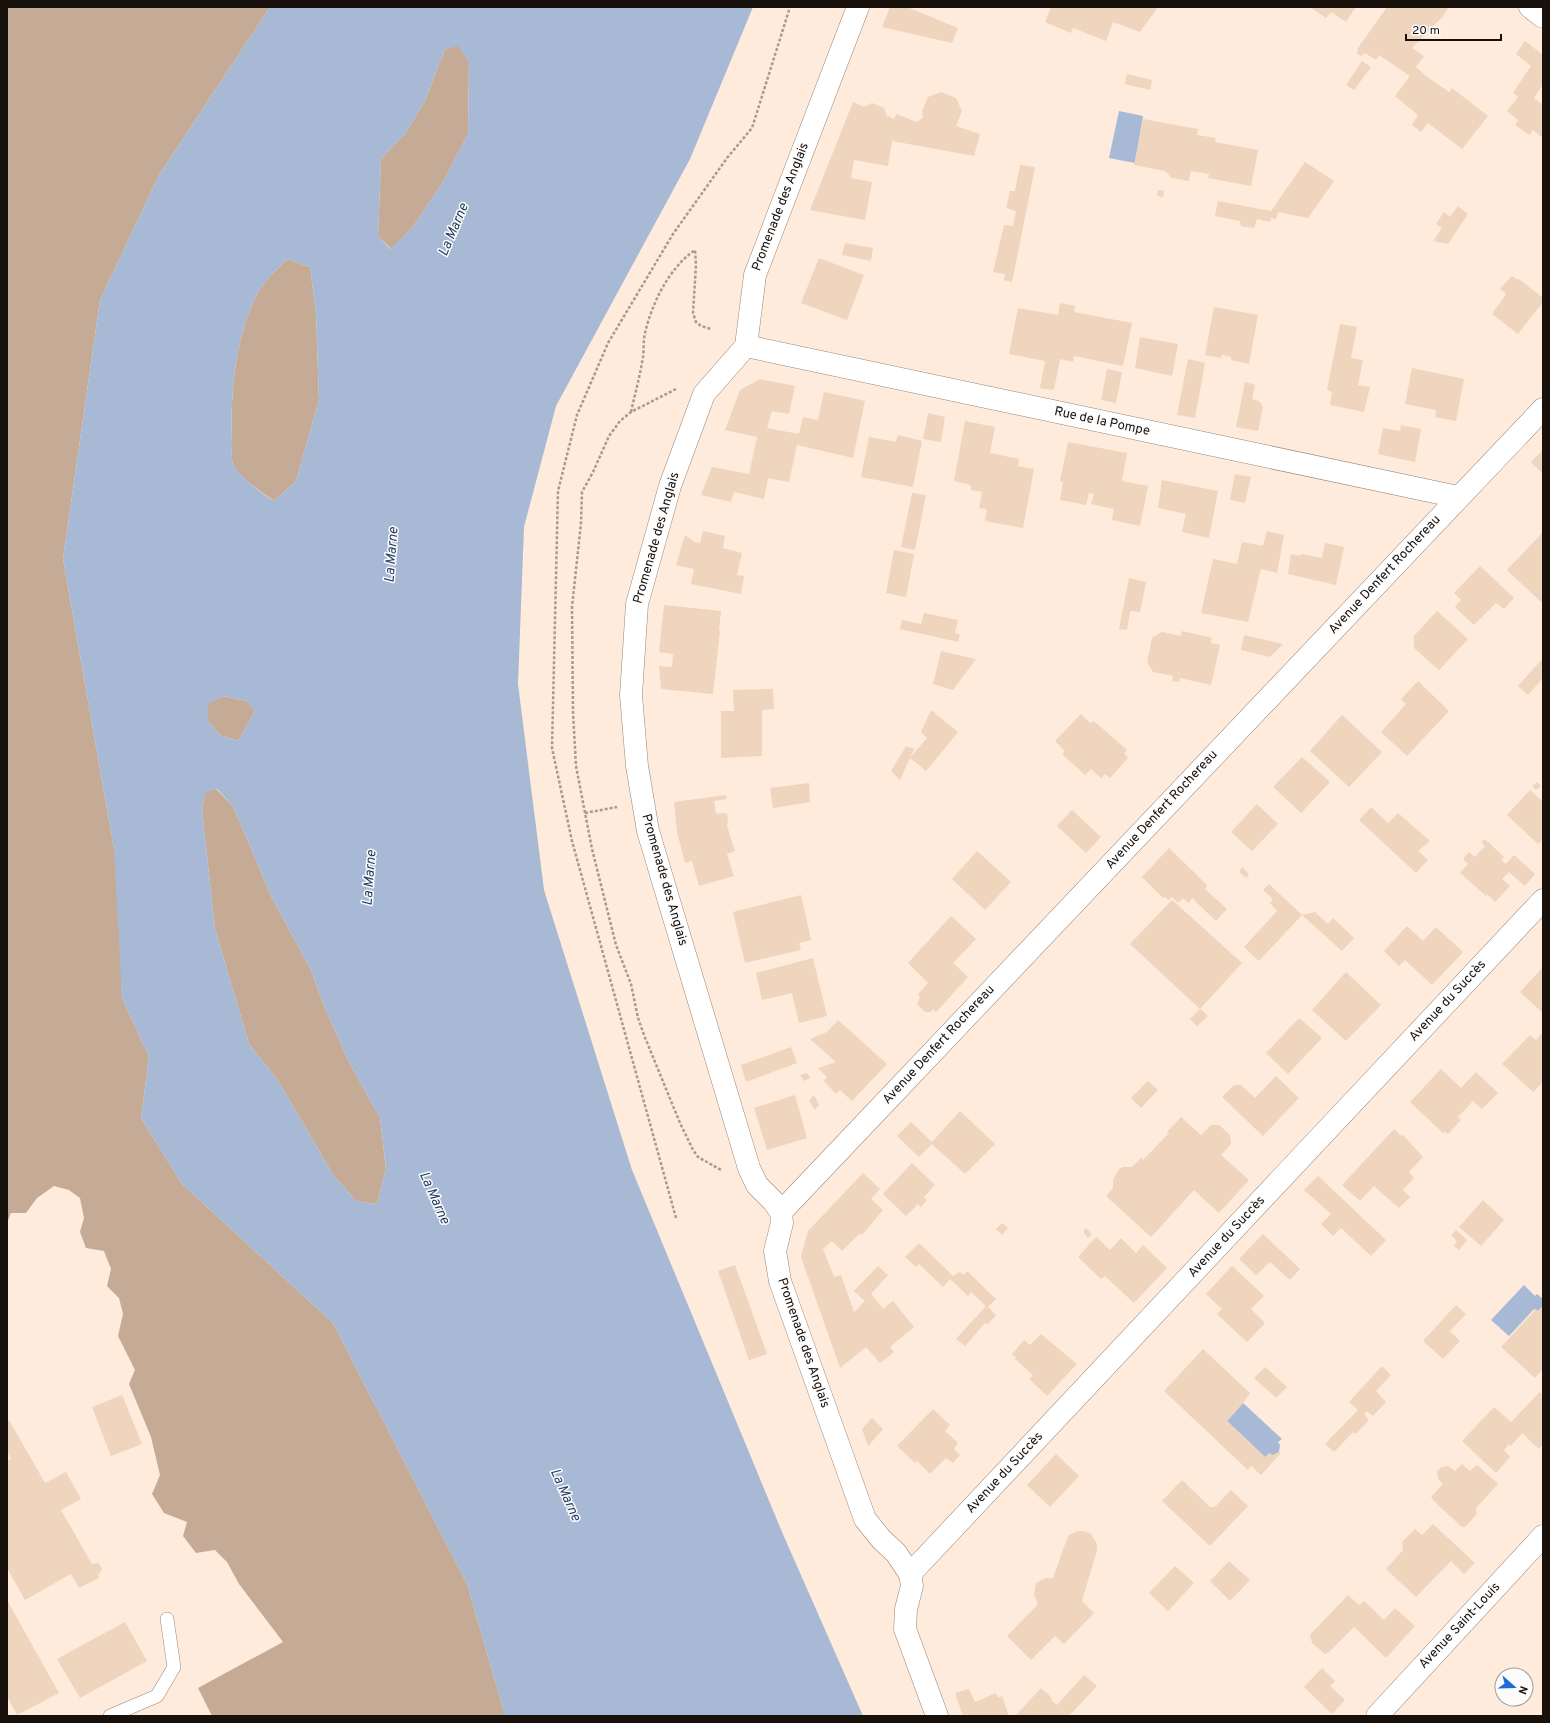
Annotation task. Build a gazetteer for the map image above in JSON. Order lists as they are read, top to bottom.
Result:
{
  "streets": {
    "street": [
      "Promenade des Anglais",
      "Rue de la Pompe",
      "Avenue Denfert Rochereau",
      "Avenue du Succès",
      "Avenue Saint-Louis"
    ]
  },
  "crossings": [
    ["Promenade des Anglais", "Rue de la Pompe"],
    ["Promenade des Anglais", "Avenue Denfert Rochereau"],
    ["Promenade des Anglais", "Avenue du Succès"],
    ["Rue de la Pompe", "Avenue Denfert Rochereau"]
  ],
  "water": ["La Marne"],
  "scale_bar": "20 m",
  "north": "right"
}
